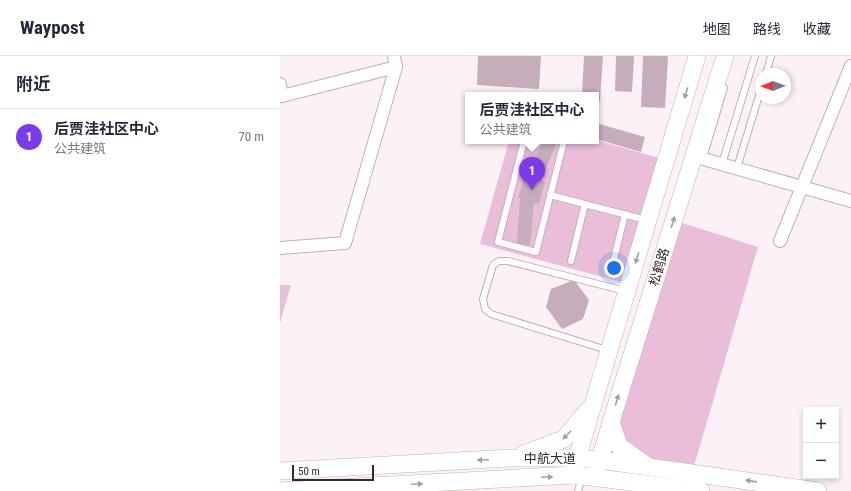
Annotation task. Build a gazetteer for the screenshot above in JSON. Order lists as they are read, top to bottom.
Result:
{
  "streets": {
    "main road": ["松鹤路", "中航大道"]
  },
  "crossings": [
    ["松鹤路", "中航大道"]
  ],
  "scale_bar": "50 m",
  "north": "left",
  "page": {
    "header": "Waypost",
    "nav": ["地图", "路线", "收藏"],
    "heading": "附近",
    "popup": ["后贾洼社区中心", "公共建筑"],
    "list": [
      {
        "mark": "1",
        "name": "后贾洼社区中心",
        "note": "公共建筑",
        "value": "70 m"
      }
    ],
    "pins": "1",
    "map_buttons": ["+", "−"],
    "scale": "50 m"
  }
}
